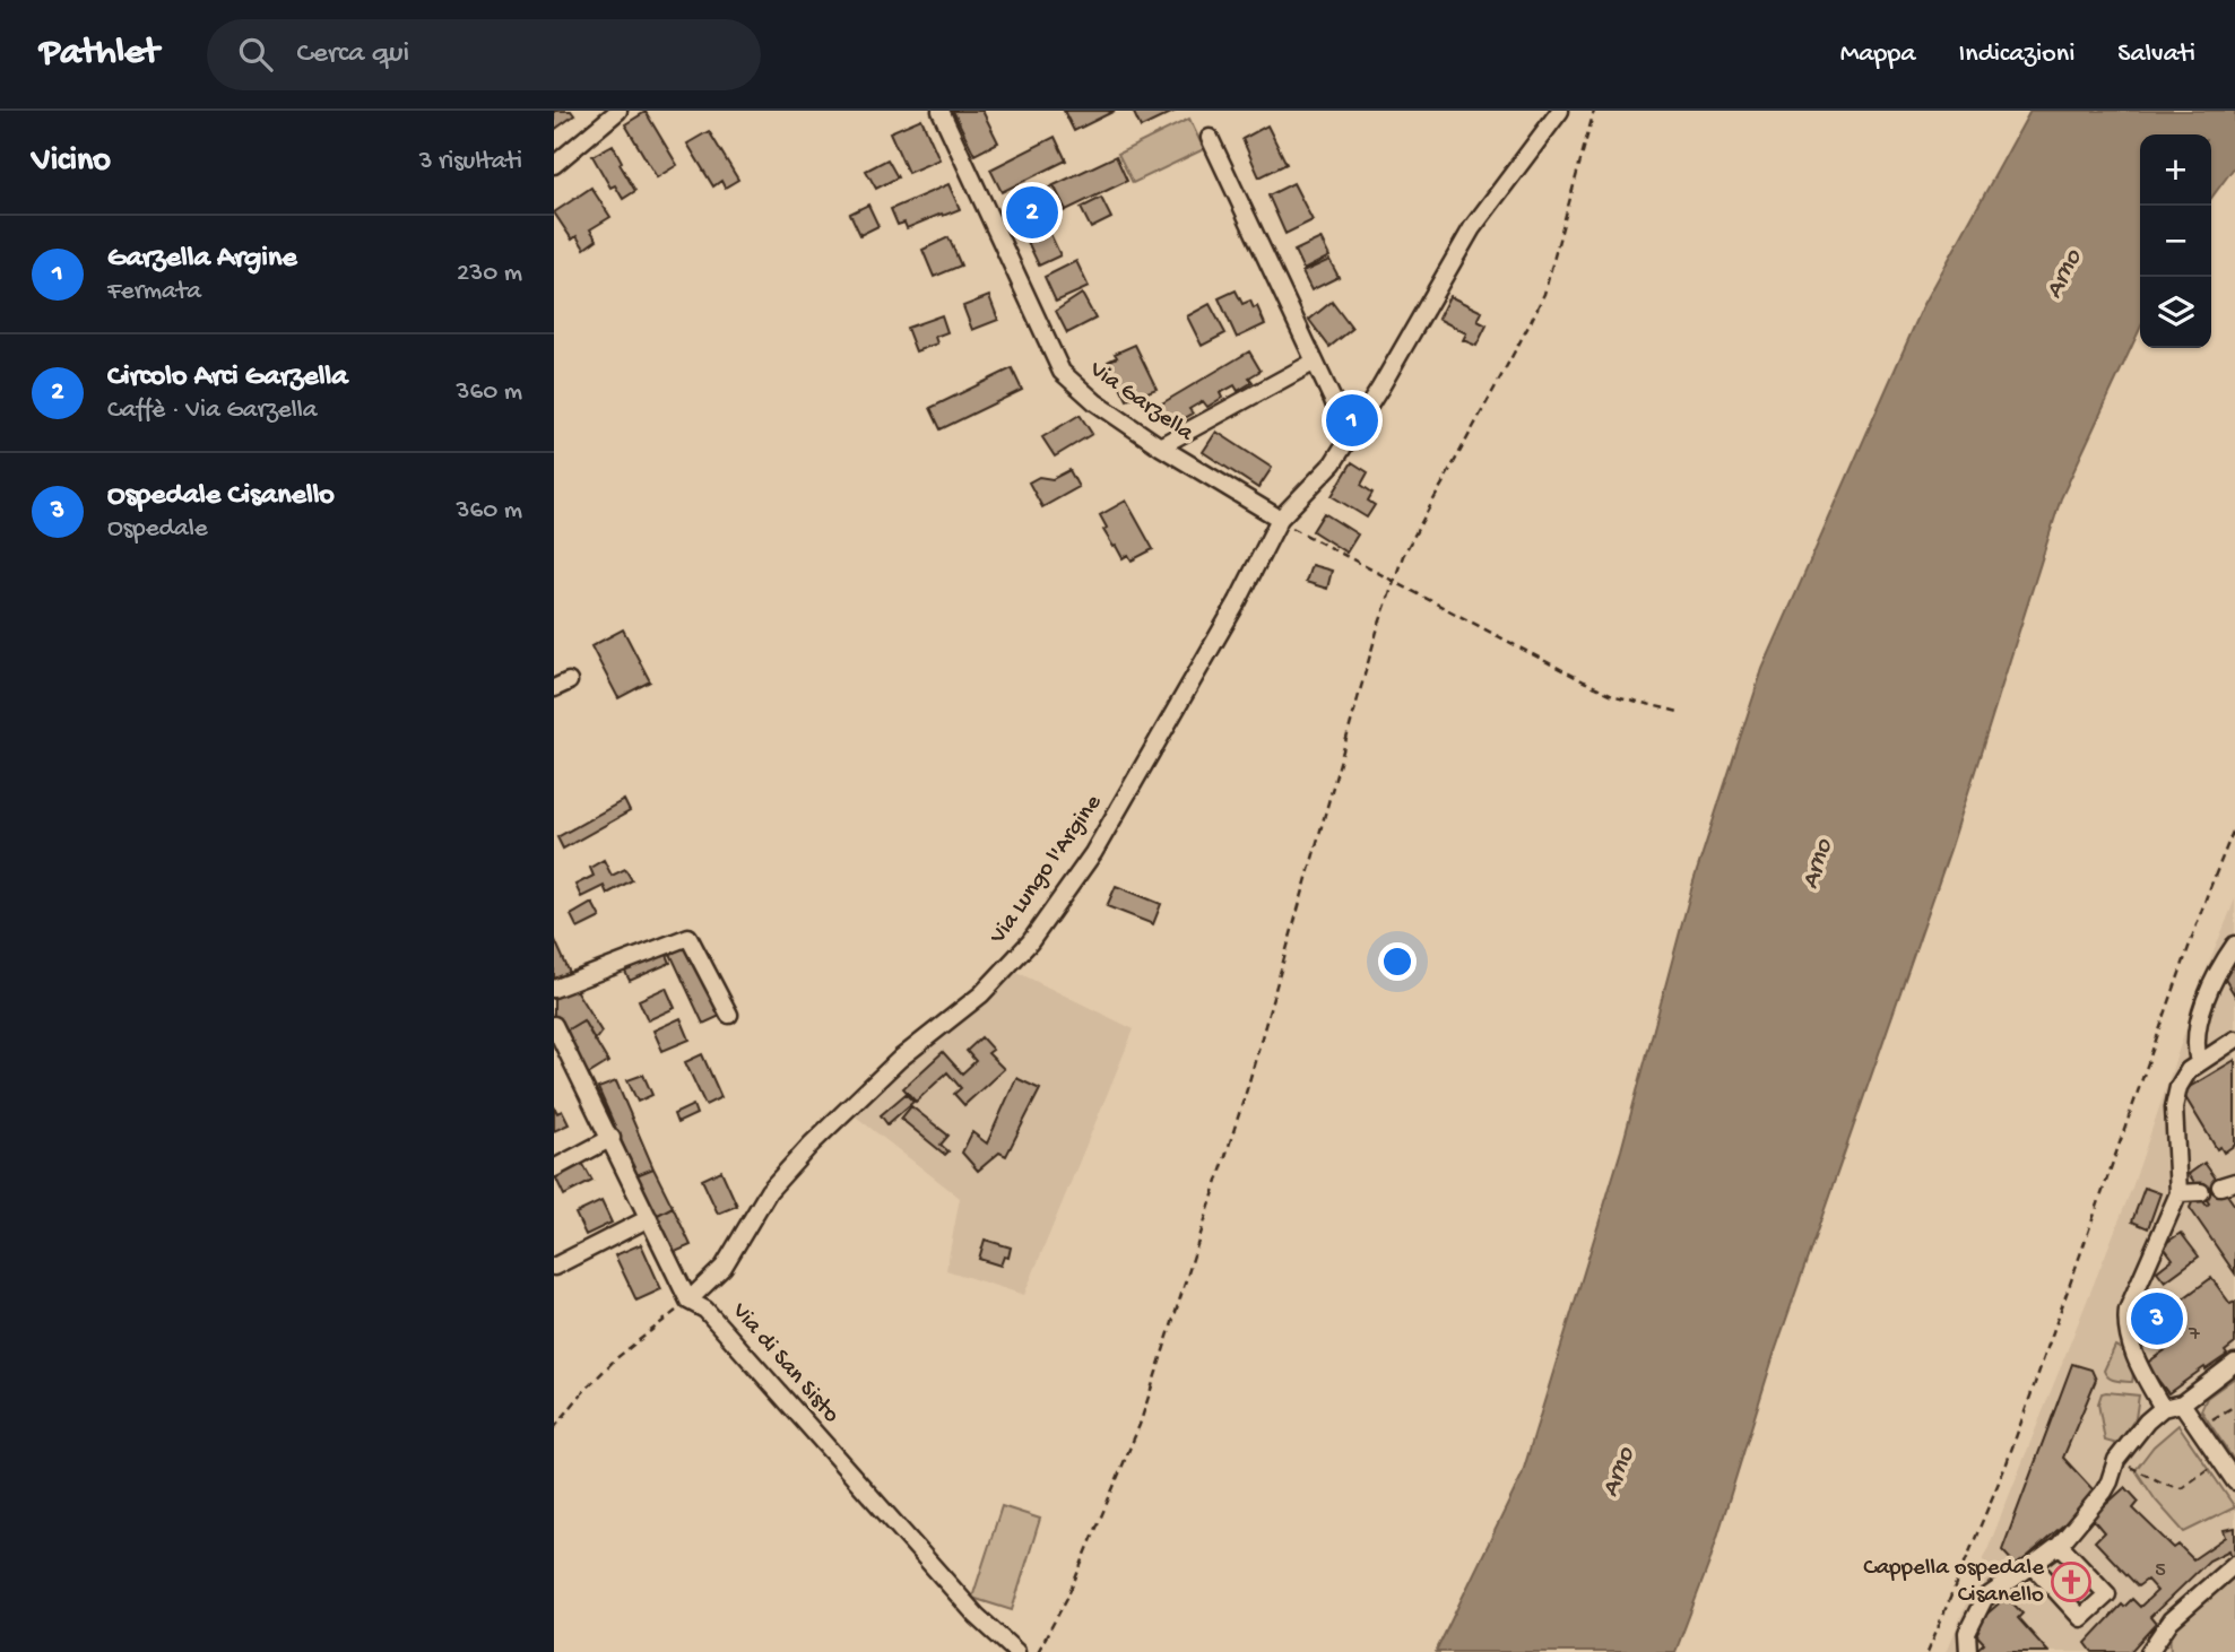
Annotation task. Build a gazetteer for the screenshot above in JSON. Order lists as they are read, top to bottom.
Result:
{
  "streets": {
    "street": ["Via Garzella", "Via Lungo l'Argine", "Via di San Sisto"]
  },
  "crossings": [
    ["Via Garzella", "Via Lungo l'Argine"],
    ["Via Lungo l'Argine", "Via di San Sisto"]
  ],
  "water": ["Arno"],
  "places": {
    "church": ["Cappella ospedale Cisanello"]
  },
  "house_numbers": ["7", "5"],
  "page": {
    "header": "Pathlet",
    "search": "Cerca qui",
    "nav": ["Mappa", "Indicazioni", "Salvati"],
    "heading": ["Vicino", "3 risultati"],
    "map_buttons": ["+", "−"],
    "pins": ["2", "1", "3"],
    "list": [
      {
        "mark": "1",
        "name": "Garzella Argine",
        "note": "Fermata",
        "value": "230 m"
      },
      {
        "mark": "2",
        "name": "Circolo Arci Garzella",
        "note": "Caffè · Via Garzella",
        "value": "360 m"
      },
      {
        "mark": "3",
        "name": "Ospedale Cisanello",
        "note": "Ospedale",
        "value": "360 m"
      }
    ]
  }
}
